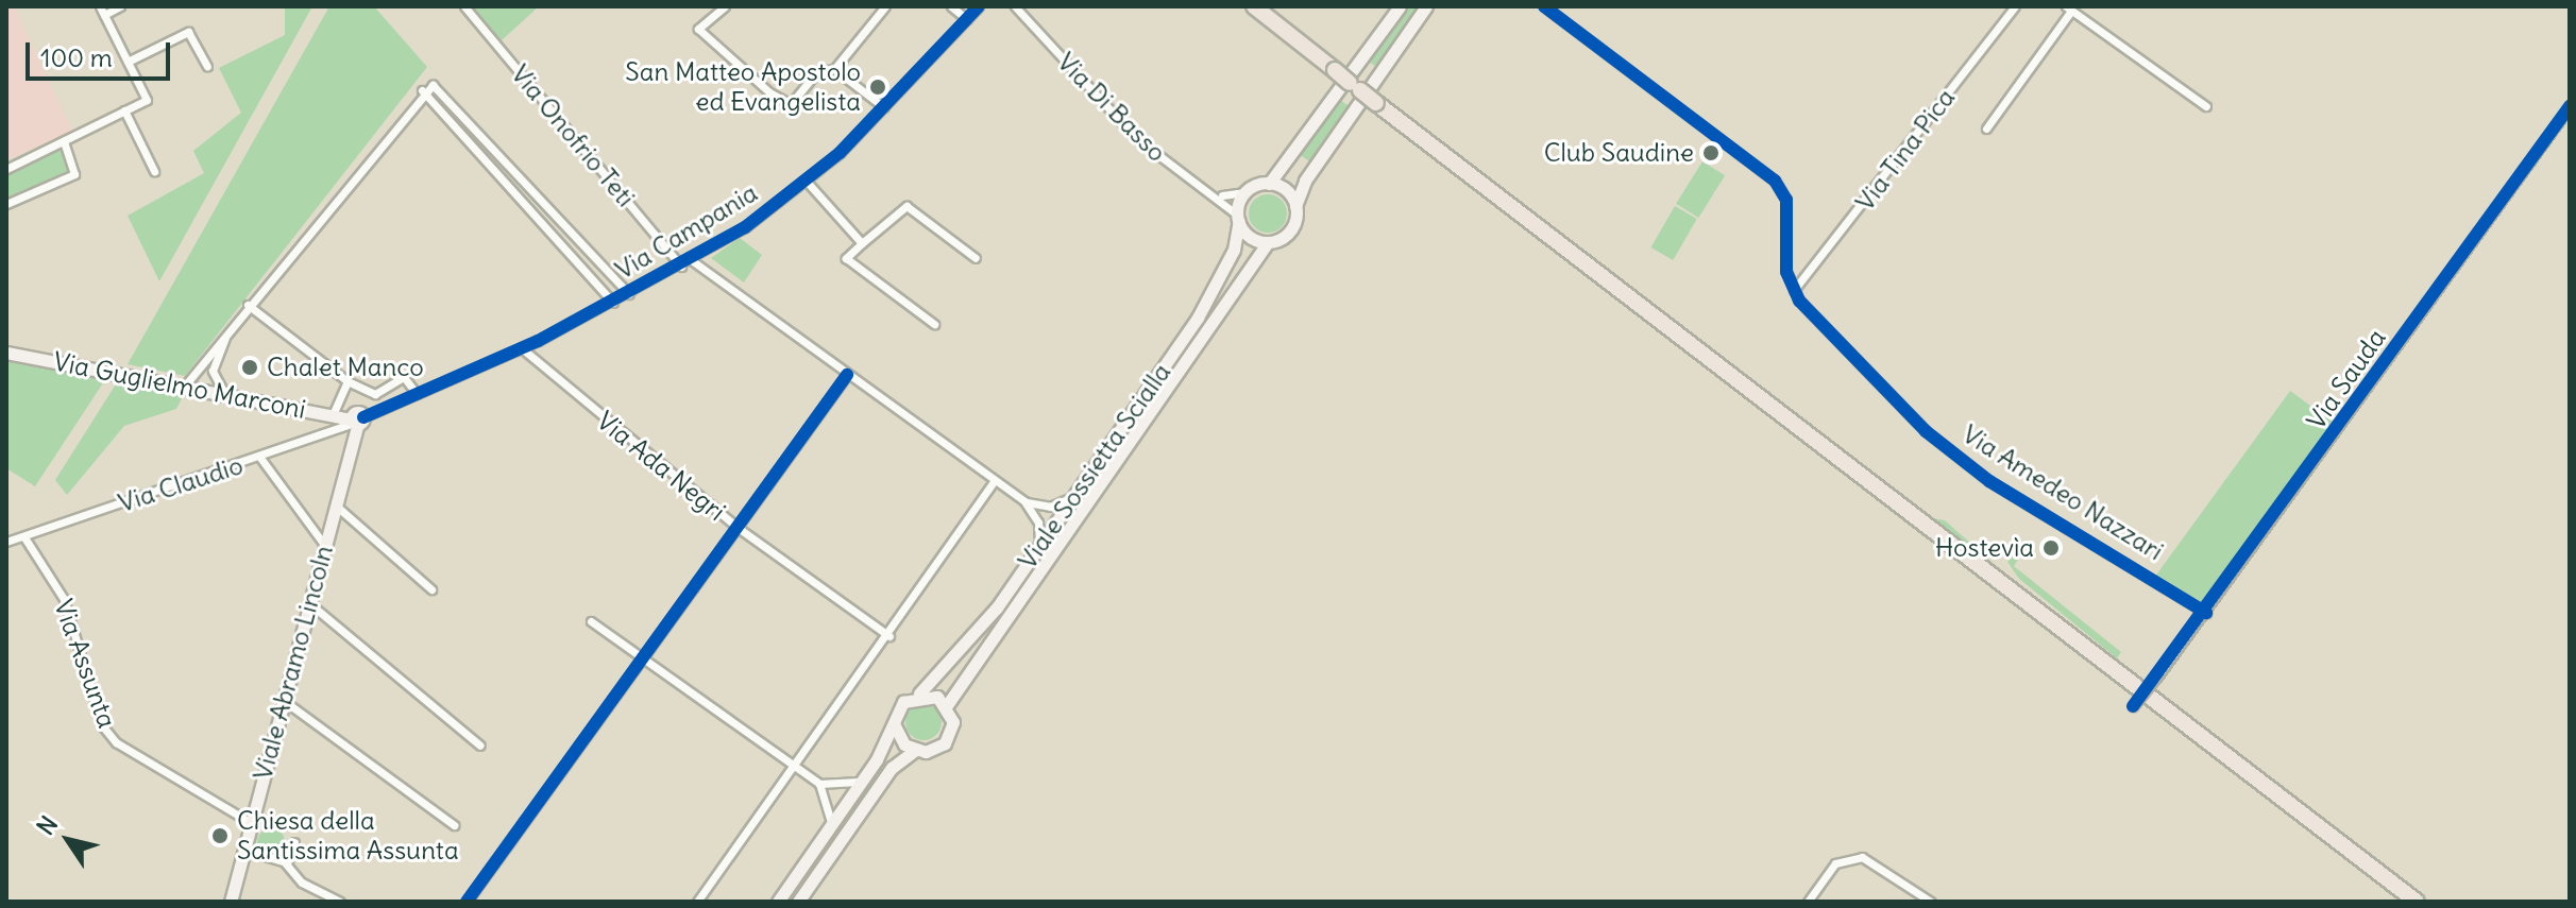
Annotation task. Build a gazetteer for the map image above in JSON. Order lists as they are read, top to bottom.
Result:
{
  "streets": {
    "street": [
      "Via Di Basso",
      "Via Onofrio Teti",
      "Via Tina Pica",
      "Via Campania",
      "Via Sauda",
      "Via Guglielmo Marconi",
      "Via Ada Negri",
      "Viale Sossietta Scialla",
      "Via Claudio",
      "Via Amedeo Nazzari",
      "Viale Abramo Lincoln",
      "Via Assunta"
    ]
  },
  "crossings": [
    ["Via Di Basso", "Viale Sossietta Scialla"],
    ["Via Onofrio Teti", "Via Campania"],
    ["Via Tina Pica", "Via Amedeo Nazzari"],
    ["Via Campania", "Via Guglielmo Marconi"],
    ["Via Campania", "Via Ada Negri"],
    ["Via Campania", "Via Claudio"],
    ["Via Campania", "Viale Abramo Lincoln"],
    ["Via Sauda", "Via Amedeo Nazzari"],
    ["Via Guglielmo Marconi", "Via Claudio"],
    ["Via Guglielmo Marconi", "Viale Abramo Lincoln"],
    ["Via Claudio", "Viale Abramo Lincoln"],
    ["Via Claudio", "Via Assunta"],
    ["Viale Abramo Lincoln", "Via Assunta"]
  ],
  "places": [
    "San Matteo Apostolo ed Evangelista",
    "Club Saudine",
    "Chalet Manco",
    "Hostevìa",
    "Chiesa della Santissima Assunta"
  ],
  "scale_bar": "100 m",
  "north": "top left"
}
